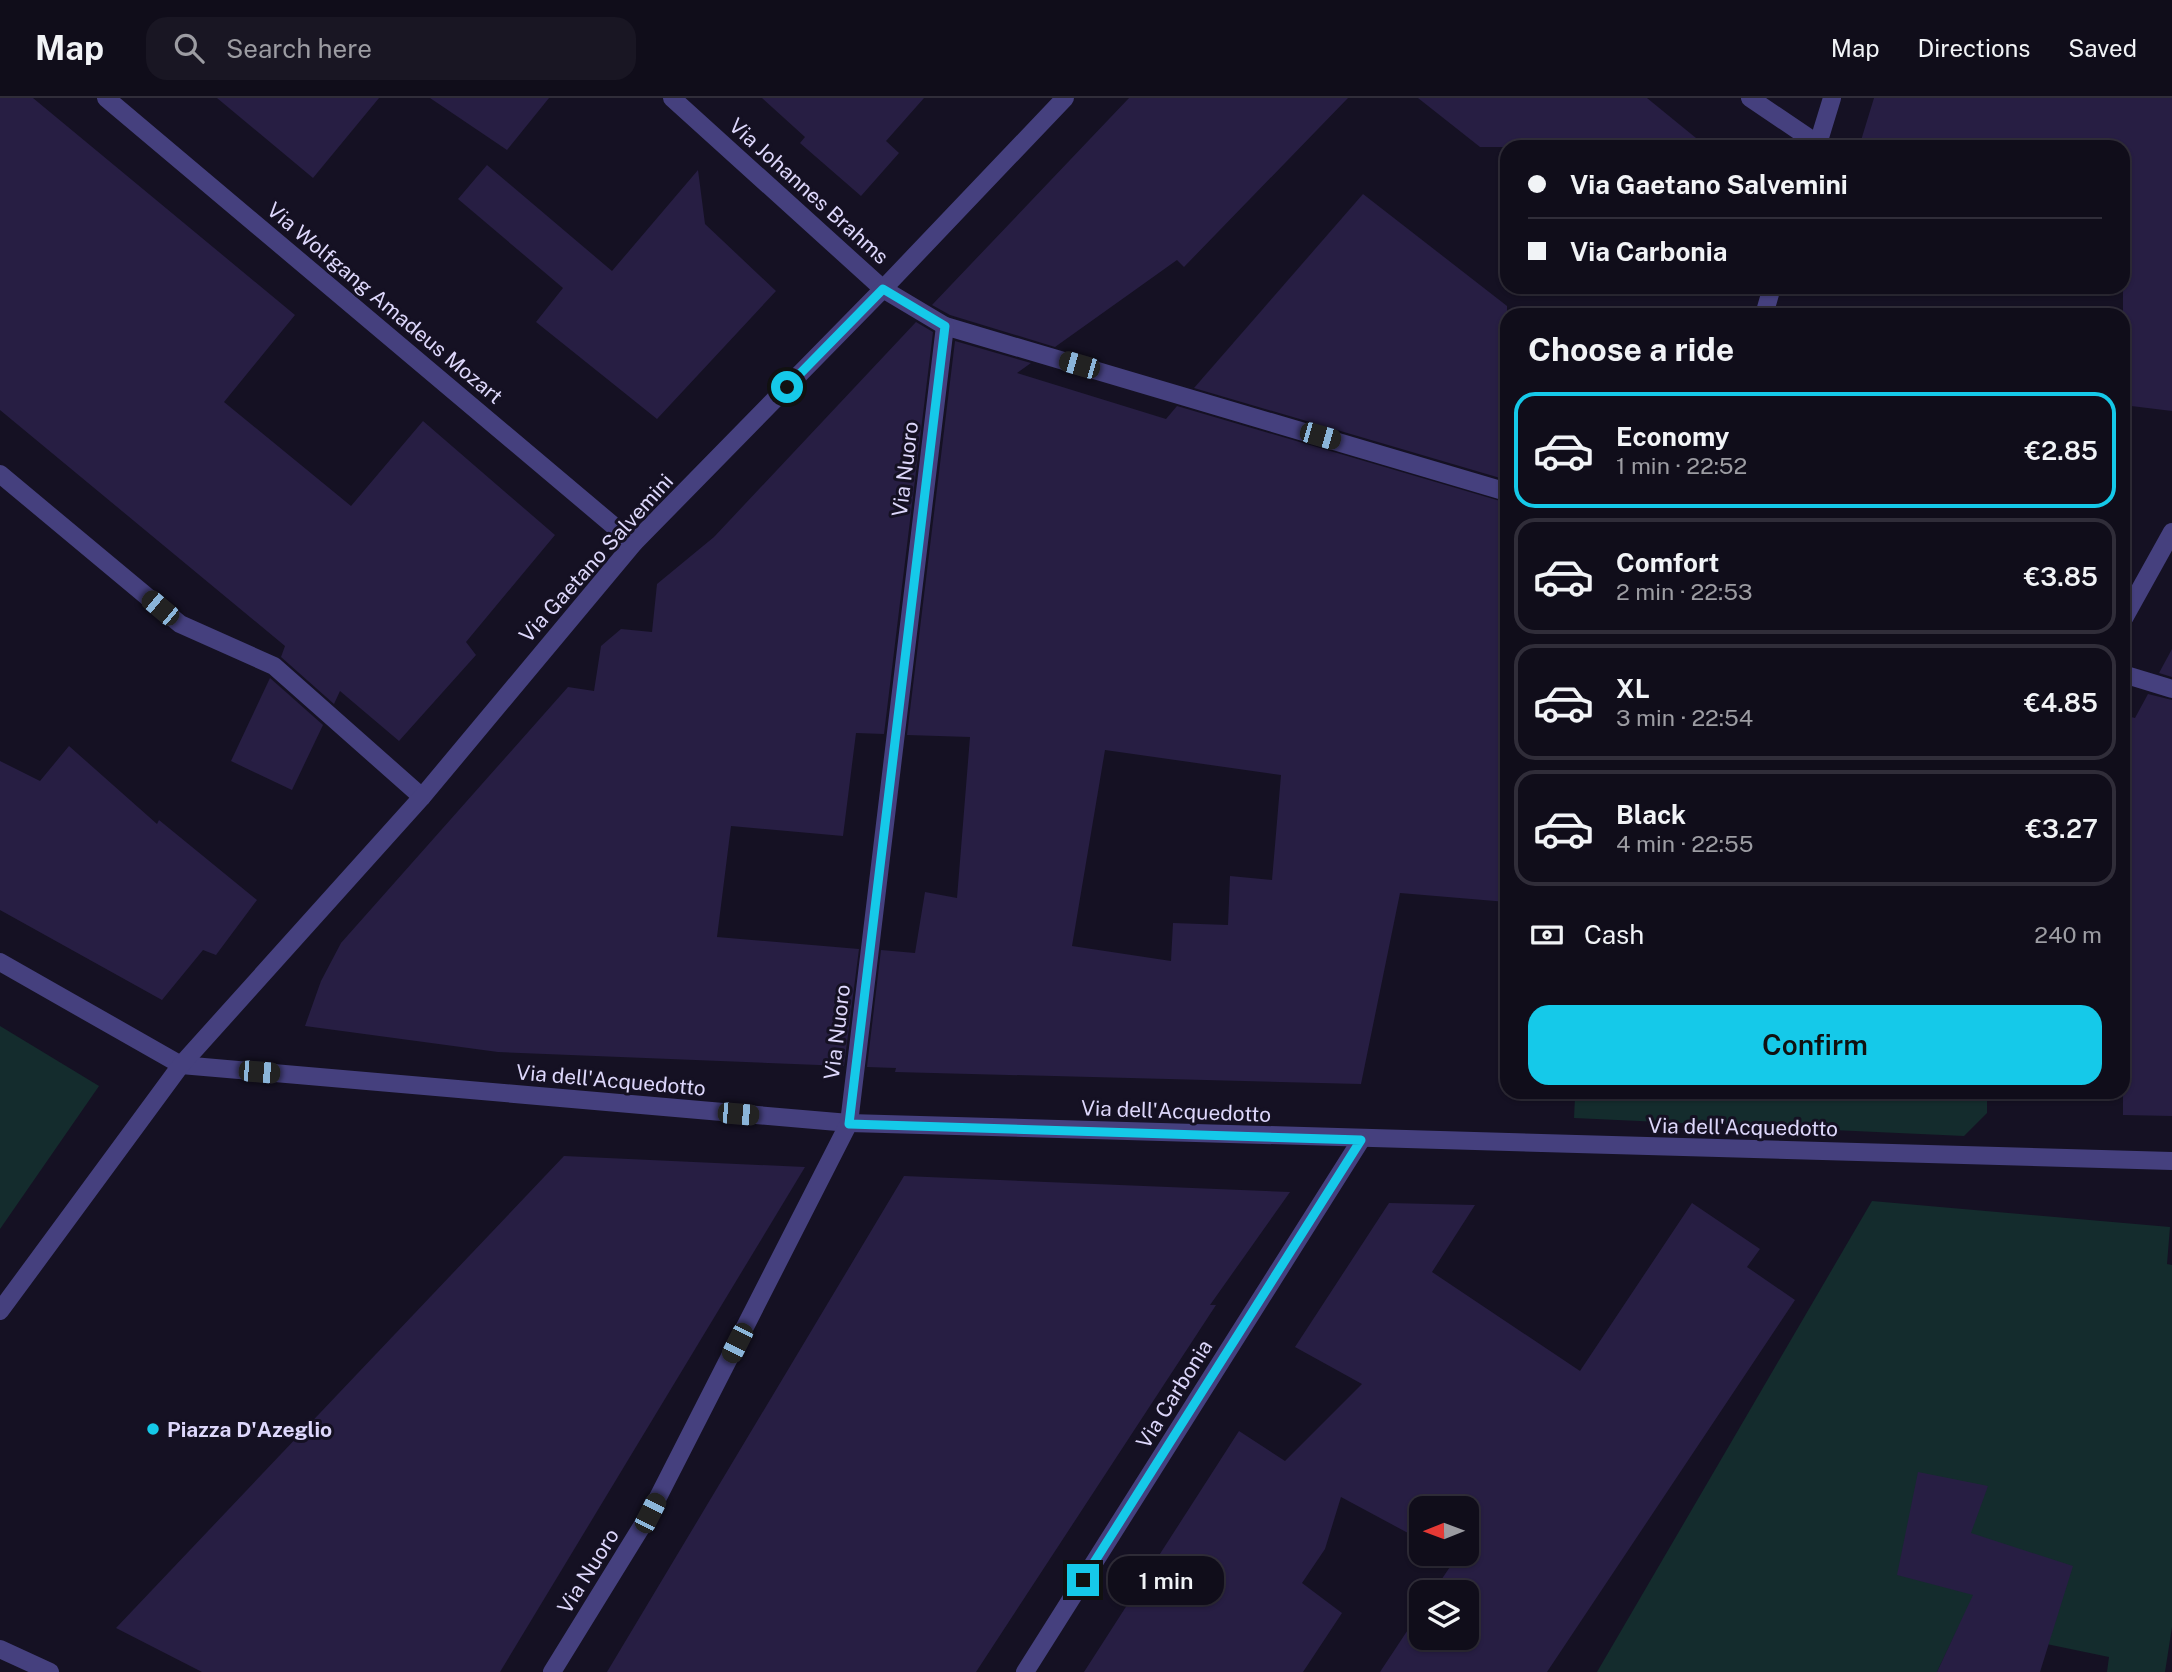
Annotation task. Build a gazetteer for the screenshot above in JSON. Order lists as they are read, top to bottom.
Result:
{
  "streets": {
    "street": [
      "Via Johannes Brahms",
      "Via Wolfgang Amadeus Mozart",
      "Via Nuoro",
      "Via Gaetano Salvemini",
      "Via dell'Acquedotto",
      "Via Carbonia"
    ]
  },
  "crossings": [
    ["Via Johannes Brahms", "Via Nuoro"],
    ["Via Johannes Brahms", "Via Gaetano Salvemini"],
    ["Via Wolfgang Amadeus Mozart", "Via Gaetano Salvemini"],
    ["Via Nuoro", "Via dell'Acquedotto"],
    ["Via Gaetano Salvemini", "Via dell'Acquedotto"],
    ["Via dell'Acquedotto", "Via Carbonia"]
  ],
  "places": ["Piazza D'Azeglio"],
  "north": "left",
  "page": {
    "header": "Map",
    "search": "Search here",
    "nav": ["Map", "Directions", "Saved"],
    "banner": ["Via Gaetano Salvemini", "Via Carbonia"],
    "heading": "Choose a ride",
    "list": [
      {
        "name": "Economy",
        "note": "1 min · 22:52",
        "value": "€2.85"
      },
      {
        "name": "Comfort",
        "note": "2 min · 22:53",
        "value": "€3.85"
      },
      {
        "name": "XL",
        "note": "3 min · 22:54",
        "value": "€4.85"
      },
      {
        "name": "Black",
        "note": "4 min · 22:55",
        "value": "€3.27"
      }
    ],
    "pay": ["Cash", "240 m"],
    "buttons": "Confirm",
    "bubble": "1 min"
  }
}
